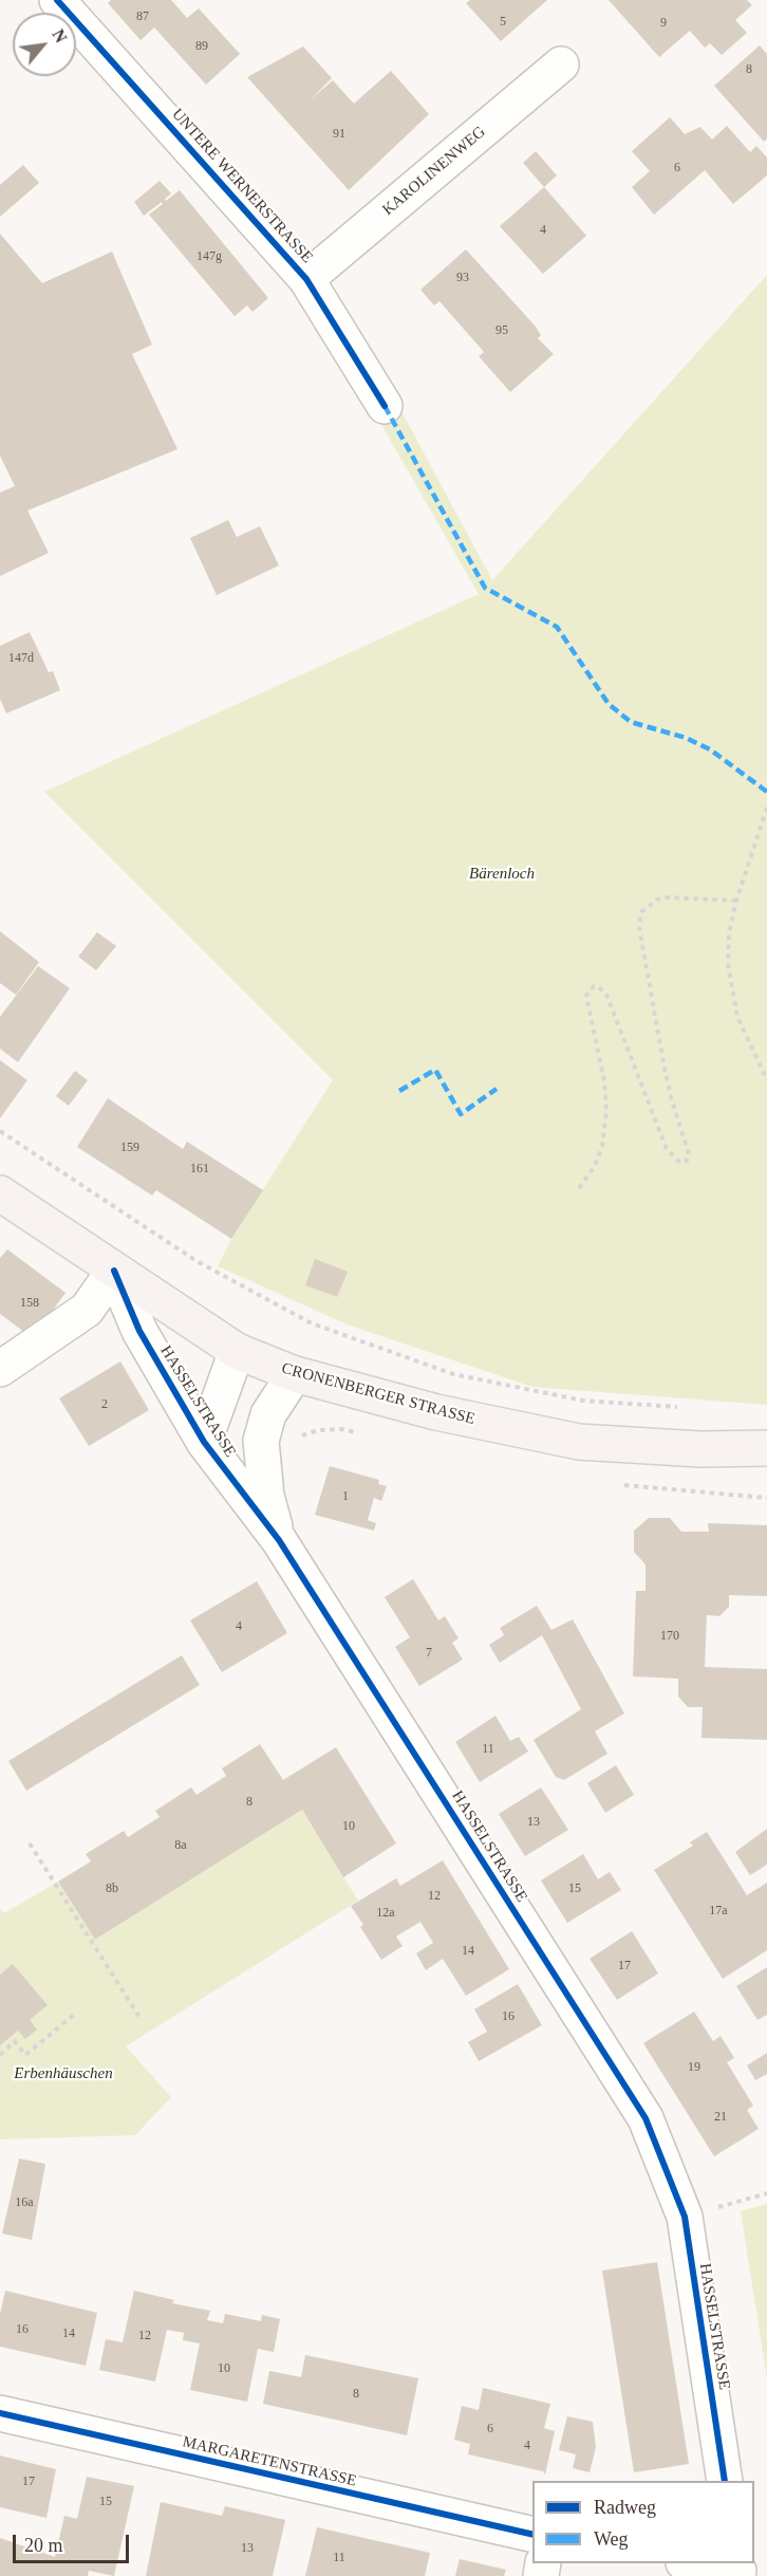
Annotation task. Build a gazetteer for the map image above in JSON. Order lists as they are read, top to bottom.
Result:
{
  "streets": {
    "main road": ["CRONENBERGER STRASSE"],
    "street": [
      "KAROLINENWEG",
      "UNTERE WERNERSTRASSE",
      "HASSELSTRASSE",
      "MARGARETENSTRASSE"
    ]
  },
  "crossings": [
    ["KAROLINENWEG", "UNTERE WERNERSTRASSE"],
    ["CRONENBERGER STRASSE", "HASSELSTRASSE"]
  ],
  "parks": ["Bärenloch", "Erbenhäuschen"],
  "house_numbers": [
    "87",
    "5",
    "9",
    "89",
    "8",
    "91",
    "6",
    "4",
    "147g",
    "93",
    "95",
    "147d",
    "159",
    "161",
    "158",
    "2",
    "1",
    "4",
    "170",
    "7",
    "11",
    "8",
    "13",
    "10",
    "8a",
    "8b",
    "15",
    "12",
    "17a",
    "12a",
    "14",
    "17",
    "16",
    "19",
    "21",
    "16a",
    "16",
    "14",
    "12",
    "10",
    "8",
    "6",
    "4",
    "17",
    "15",
    "13",
    "11"
  ],
  "legend": ["Radweg", "Weg"],
  "scale_bar": "20 m",
  "north": "top right"
}
